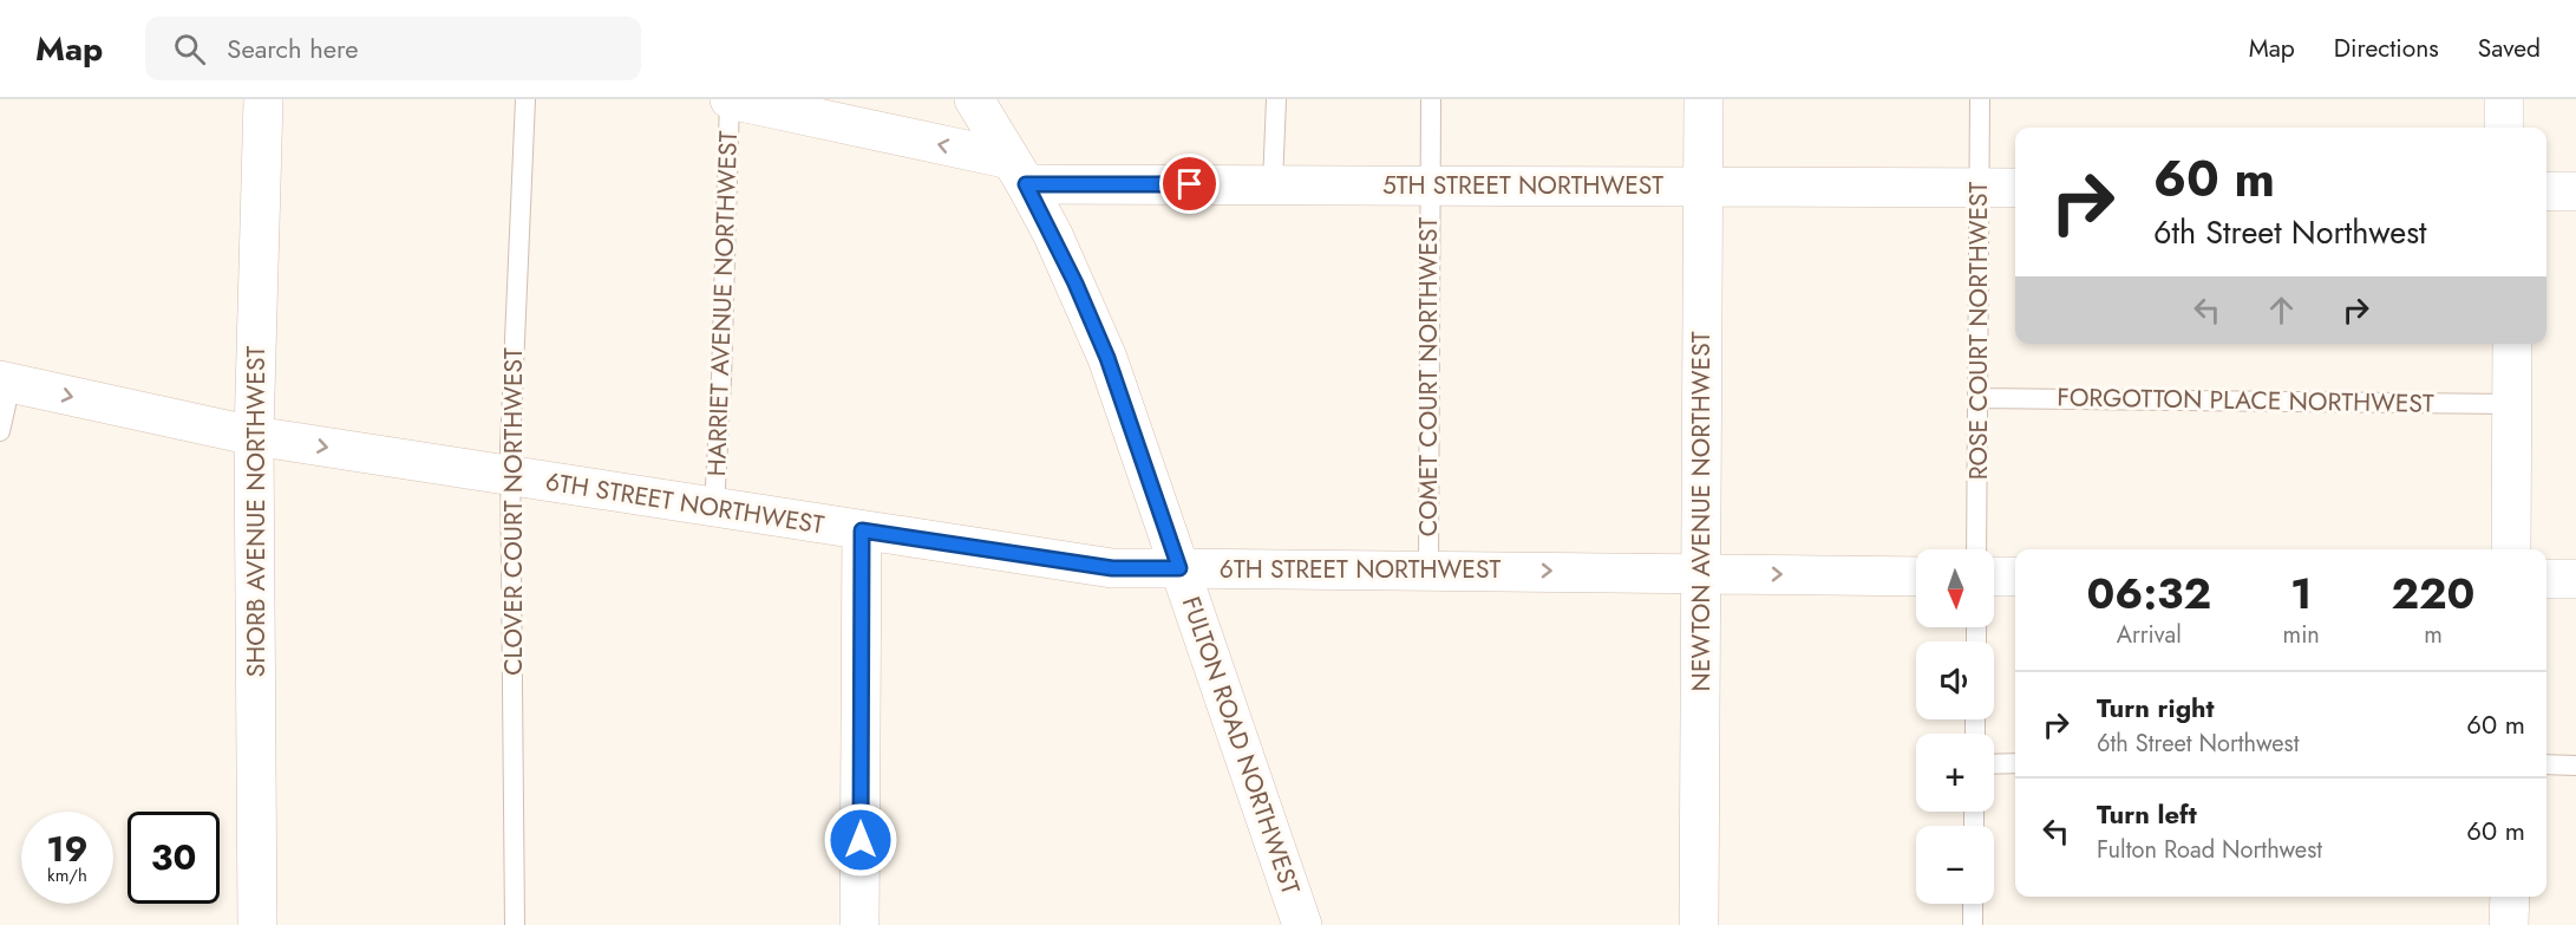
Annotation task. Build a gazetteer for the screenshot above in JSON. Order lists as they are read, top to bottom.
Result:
{
  "streets": {
    "street": [
      "5TH STREET NORTHWEST",
      "6TH STREET NORTHWEST",
      "SHORB AVENUE NORTHWEST",
      "NEWTON AVENUE NORTHWEST",
      "FULTON ROAD NORTHWEST"
    ],
    "lane": [
      "HARRIET AVENUE NORTHWEST",
      "ROSE COURT NORTHWEST",
      "COMET COURT NORTHWEST",
      "FORGOTTON PLACE NORTHWEST",
      "CLOVER COURT NORTHWEST"
    ]
  },
  "crossings": [
    ["5TH STREET NORTHWEST", "HARRIET AVENUE NORTHWEST"],
    ["5TH STREET NORTHWEST", "ROSE COURT NORTHWEST"],
    ["5TH STREET NORTHWEST", "COMET COURT NORTHWEST"],
    ["5TH STREET NORTHWEST", "NEWTON AVENUE NORTHWEST"],
    ["5TH STREET NORTHWEST", "FULTON ROAD NORTHWEST"],
    ["HARRIET AVENUE NORTHWEST", "6TH STREET NORTHWEST"],
    ["ROSE COURT NORTHWEST", "FORGOTTON PLACE NORTHWEST"],
    ["COMET COURT NORTHWEST", "6TH STREET NORTHWEST"],
    ["6TH STREET NORTHWEST", "SHORB AVENUE NORTHWEST"],
    ["6TH STREET NORTHWEST", "CLOVER COURT NORTHWEST"],
    ["6TH STREET NORTHWEST", "NEWTON AVENUE NORTHWEST"],
    ["6TH STREET NORTHWEST", "FULTON ROAD NORTHWEST"]
  ],
  "one_way": ["6TH STREET NORTHWEST"],
  "north": "bottom",
  "page": {
    "header": "Map",
    "search": "Search here",
    "nav": ["Map", "Directions", "Saved"],
    "turn": ["60 m", "6th Street Northwest"],
    "map_buttons": ["+", "−"],
    "eta": [
      "06:32",
      "Arrival",
      "1",
      "min",
      "220",
      "m"
    ],
    "list": [
      {
        "name": "Turn right",
        "note": "6th Street Northwest",
        "value": "60 m"
      },
      {
        "name": "Turn left",
        "note": "Fulton Road Northwest",
        "value": "60 m"
      }
    ],
    "speed": "19 km/h",
    "limit": "30"
  }
}
